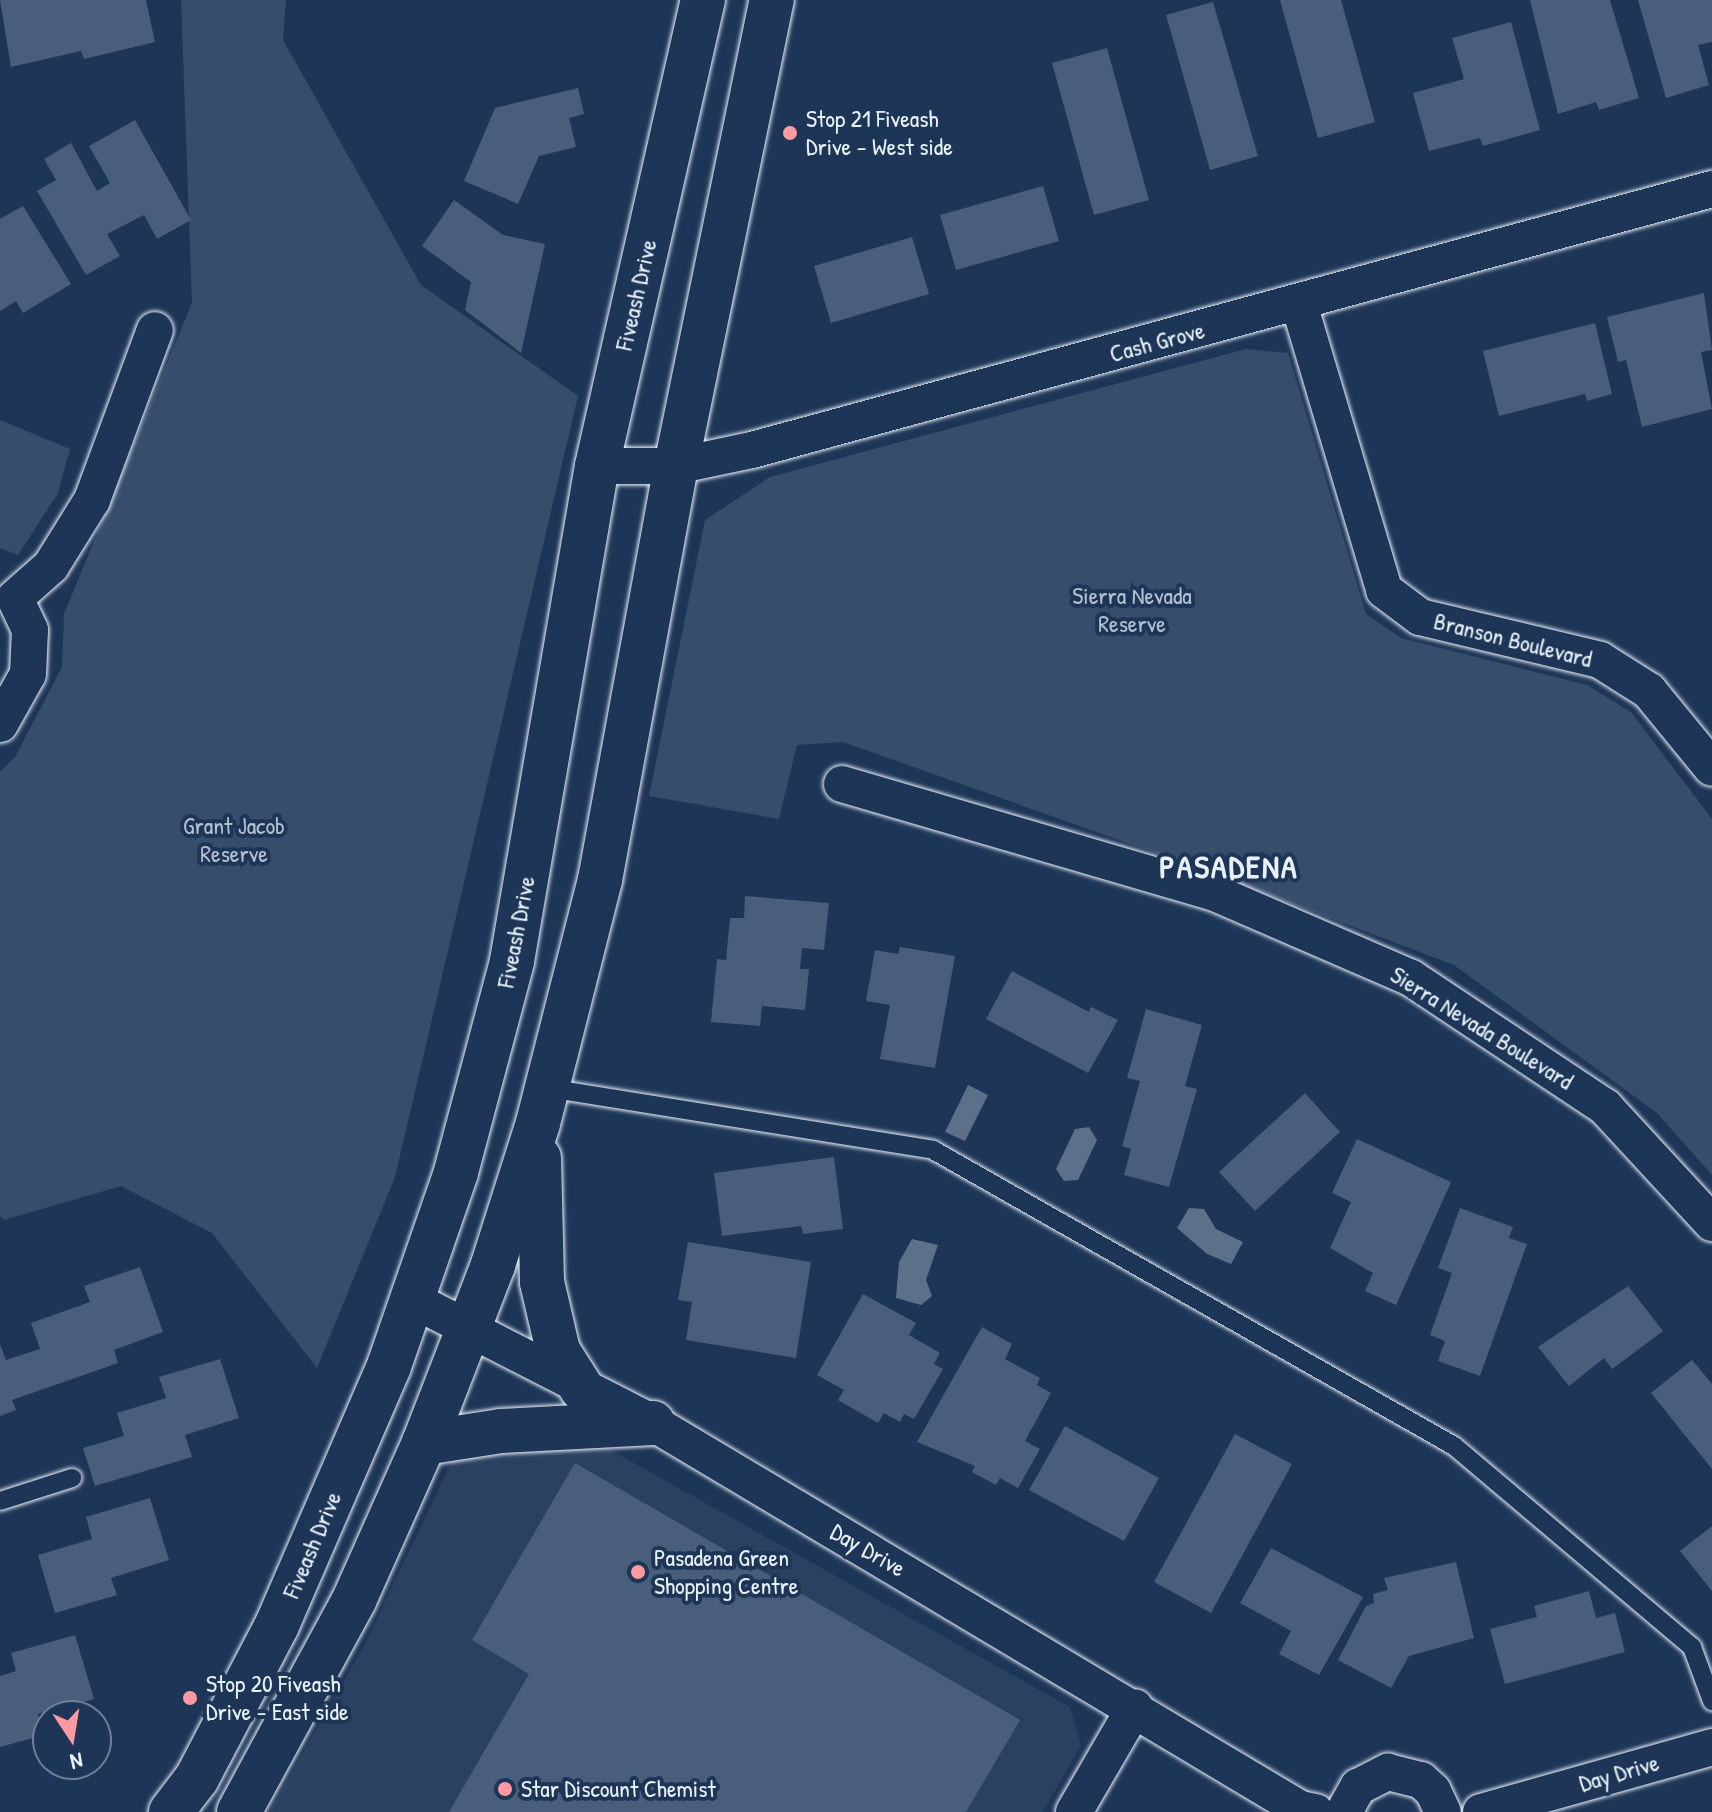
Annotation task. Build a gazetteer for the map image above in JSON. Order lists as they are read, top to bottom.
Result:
{
  "streets": {
    "main road": ["Fiveash Drive"],
    "street": [
      "Cash Grove",
      "Branson Boulevard",
      "Sierra Nevada Boulevard",
      "Day Drive"
    ]
  },
  "crossings": [
    ["Fiveash Drive", "Cash Grove"],
    ["Fiveash Drive", "Day Drive"],
    ["Cash Grove", "Branson Boulevard"]
  ],
  "districts": ["PASADENA"],
  "parks": ["Sierra Nevada Reserve", "Grant Jacob Reserve"],
  "places": [
    "Stop 21 Fiveash Drive - West side",
    "Pasadena Green Shopping Centre",
    "Stop 20 Fiveash Drive - East side",
    "Star Discount Chemist"
  ],
  "north": "bottom"
}
